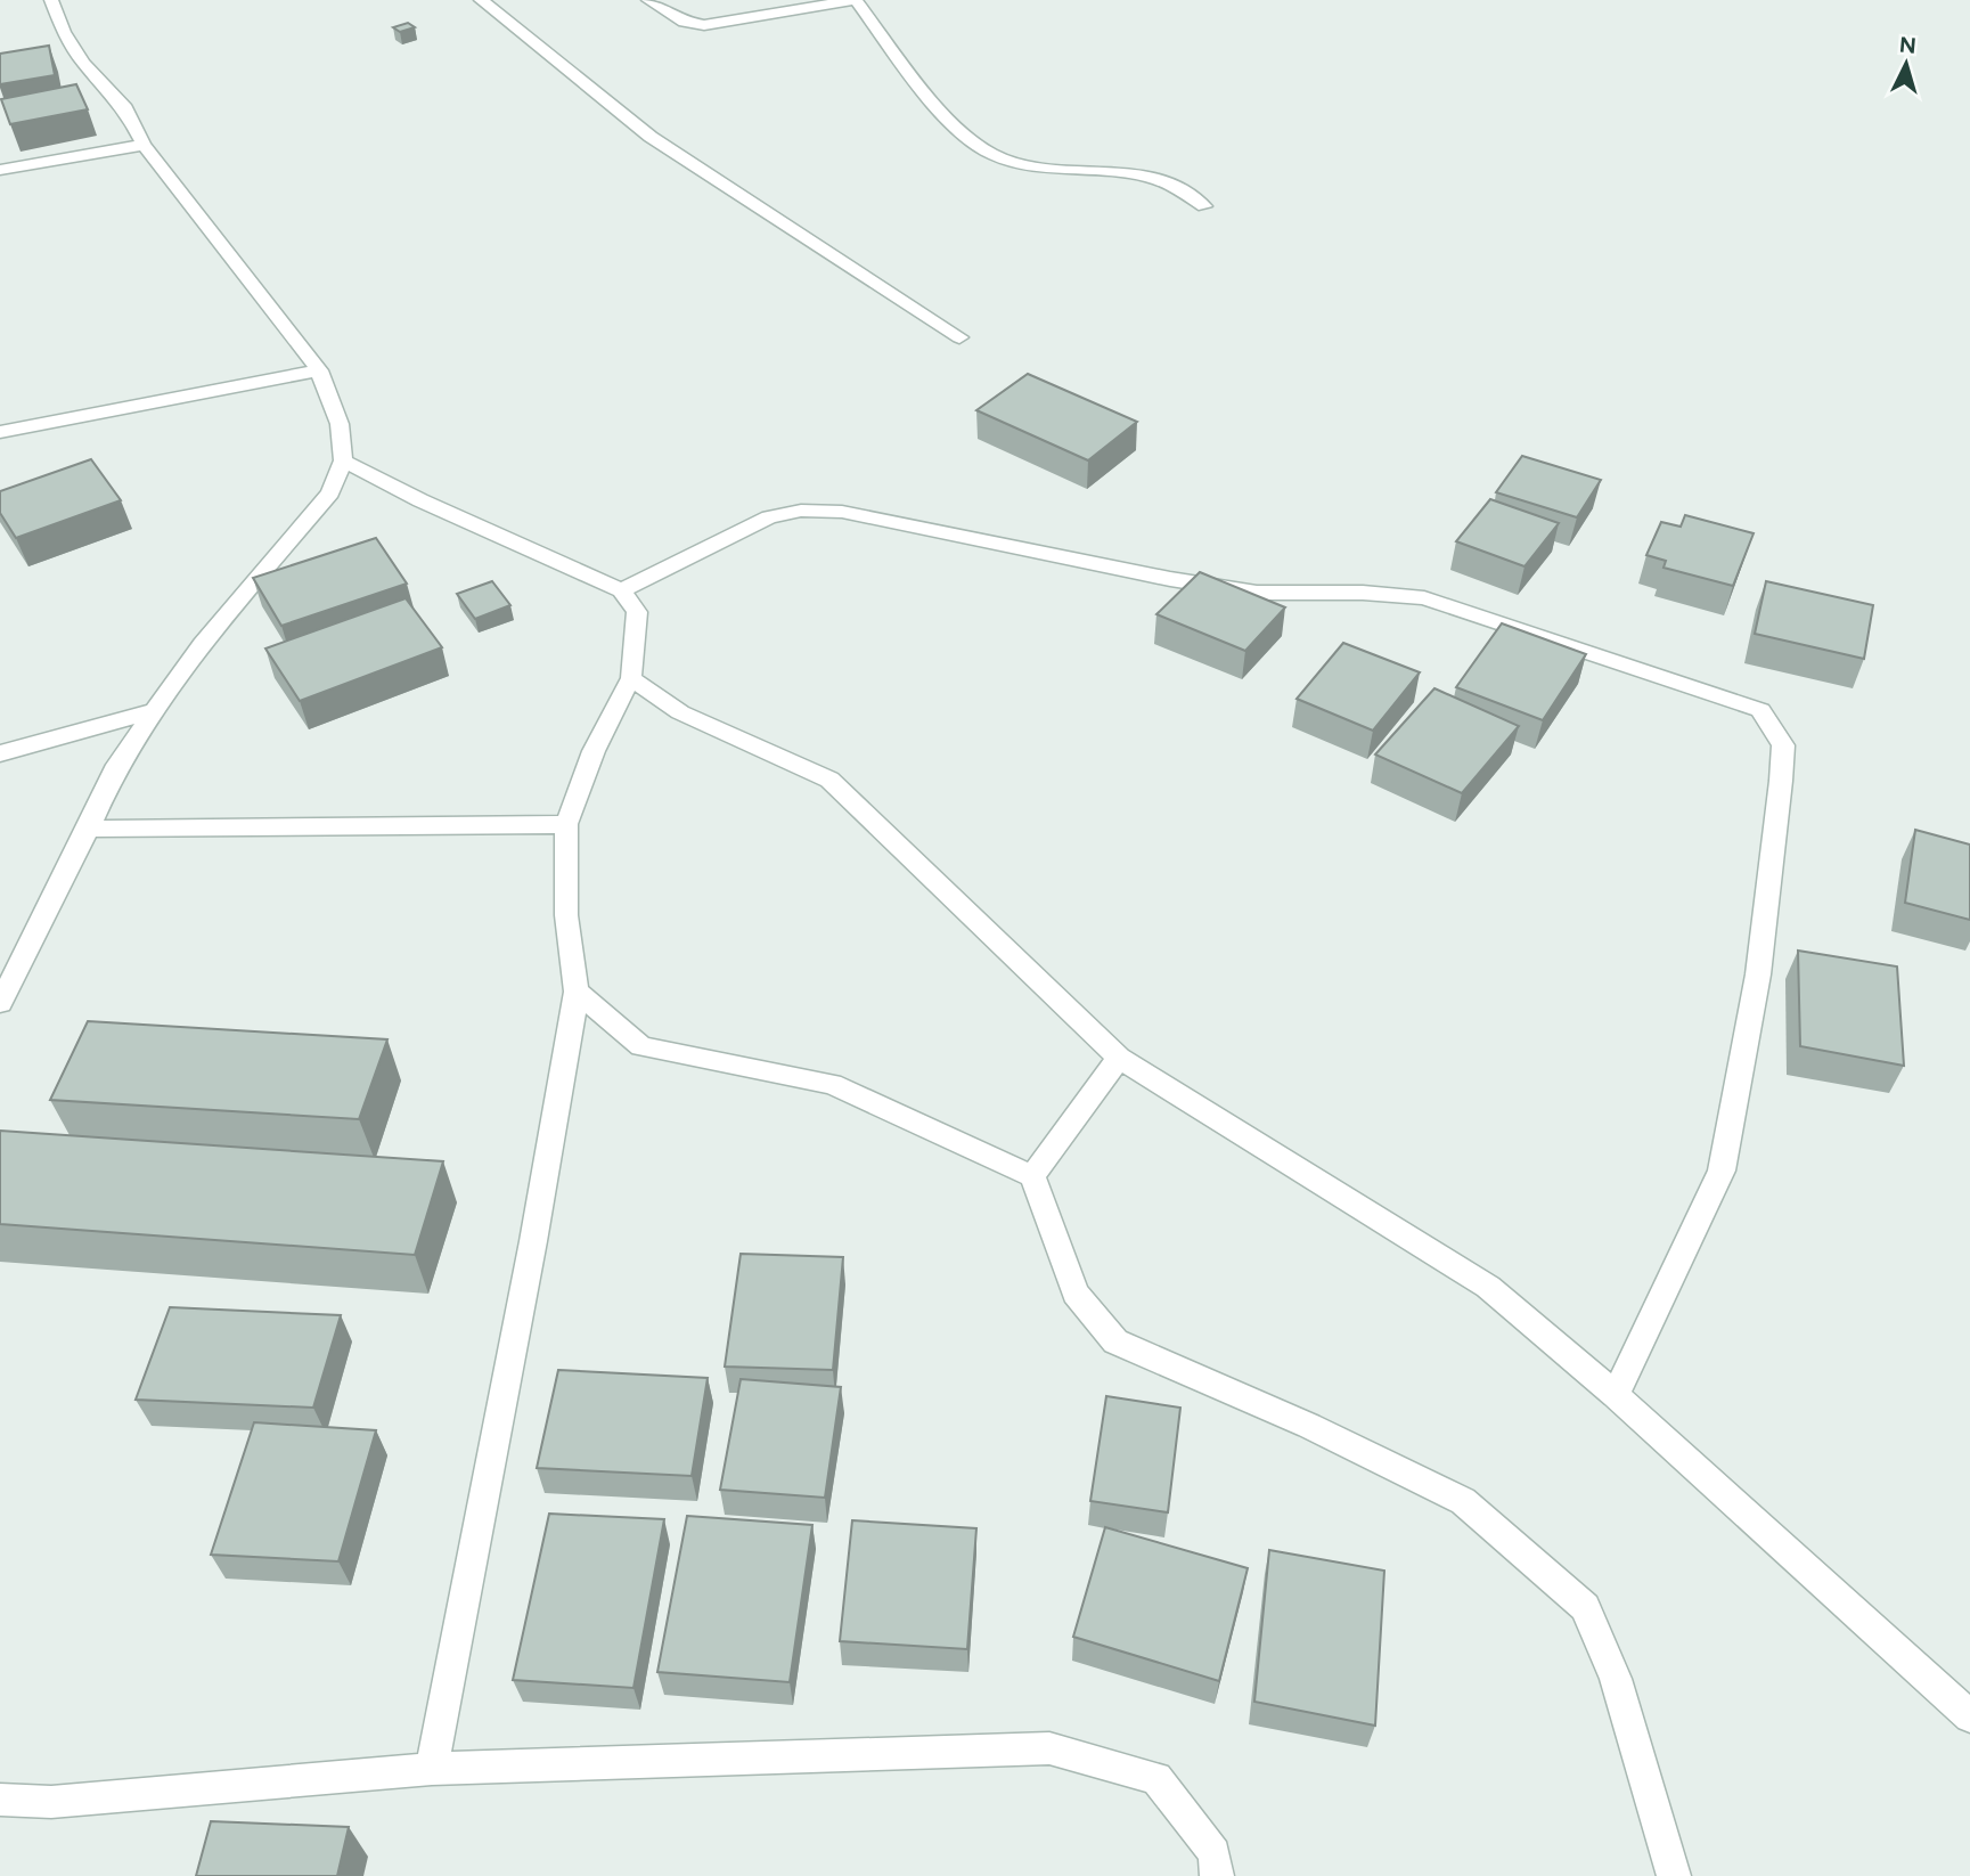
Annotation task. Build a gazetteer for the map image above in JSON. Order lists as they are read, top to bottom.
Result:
{
  "north": "top"
}
